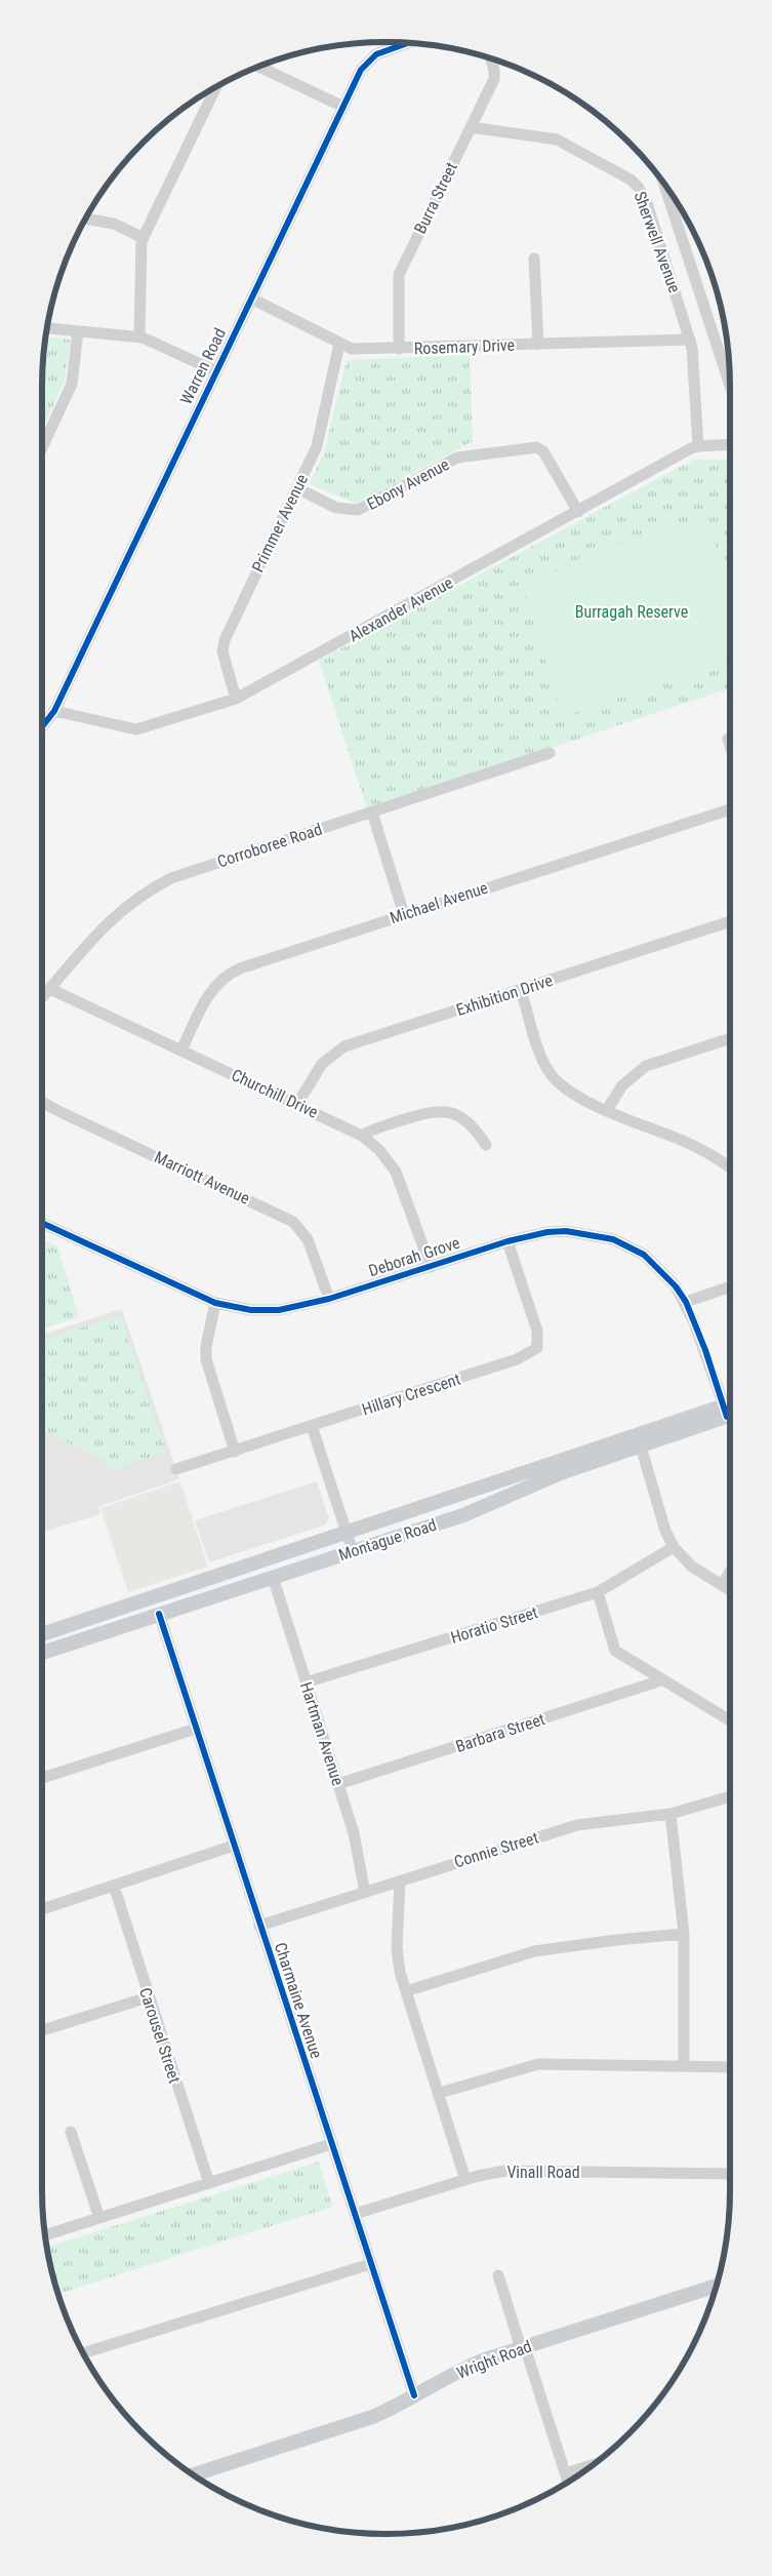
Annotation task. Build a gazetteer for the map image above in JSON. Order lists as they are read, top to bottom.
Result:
{
  "streets": {
    "main road": ["Montague Road", "Wright Road"],
    "street": [
      "Burra Street",
      "Sherwell Avenue",
      "Rosemary Drive",
      "Warren Road",
      "Ebony Avenue",
      "Primmer Avenue",
      "Alexander Avenue",
      "Corroboree Road",
      "Michael Avenue",
      "Exhibition Drive",
      "Churchill Drive",
      "Marriott Avenue",
      "Deborah Grove",
      "Hillary Crescent",
      "Horatio Street",
      "Barbara Street",
      "Hartman Avenue",
      "Connie Street",
      "Charmaine Avenue",
      "Carousel Street",
      "Vinall Road"
    ]
  },
  "crossings": [
    ["Burra Street", "Sherwell Avenue"],
    ["Burra Street", "Rosemary Drive"],
    ["Sherwell Avenue", "Rosemary Drive"],
    ["Sherwell Avenue", "Alexander Avenue"],
    ["Rosemary Drive", "Warren Road"],
    ["Rosemary Drive", "Primmer Avenue"],
    ["Warren Road", "Alexander Avenue"],
    ["Ebony Avenue", "Primmer Avenue"],
    ["Ebony Avenue", "Alexander Avenue"],
    ["Primmer Avenue", "Alexander Avenue"],
    ["Corroboree Road", "Churchill Drive"],
    ["Michael Avenue", "Churchill Drive"],
    ["Exhibition Drive", "Churchill Drive"],
    ["Churchill Drive", "Deborah Grove"],
    ["Marriott Avenue", "Deborah Grove"],
    ["Deborah Grove", "Hillary Crescent"],
    ["Montague Road", "Hartman Avenue"],
    ["Montague Road", "Charmaine Avenue"],
    ["Horatio Street", "Hartman Avenue"],
    ["Barbara Street", "Hartman Avenue"],
    ["Hartman Avenue", "Connie Street"],
    ["Connie Street", "Charmaine Avenue"],
    ["Charmaine Avenue", "Vinall Road"],
    ["Charmaine Avenue", "Wright Road"]
  ],
  "parks": ["Burragah Reserve"]
}
